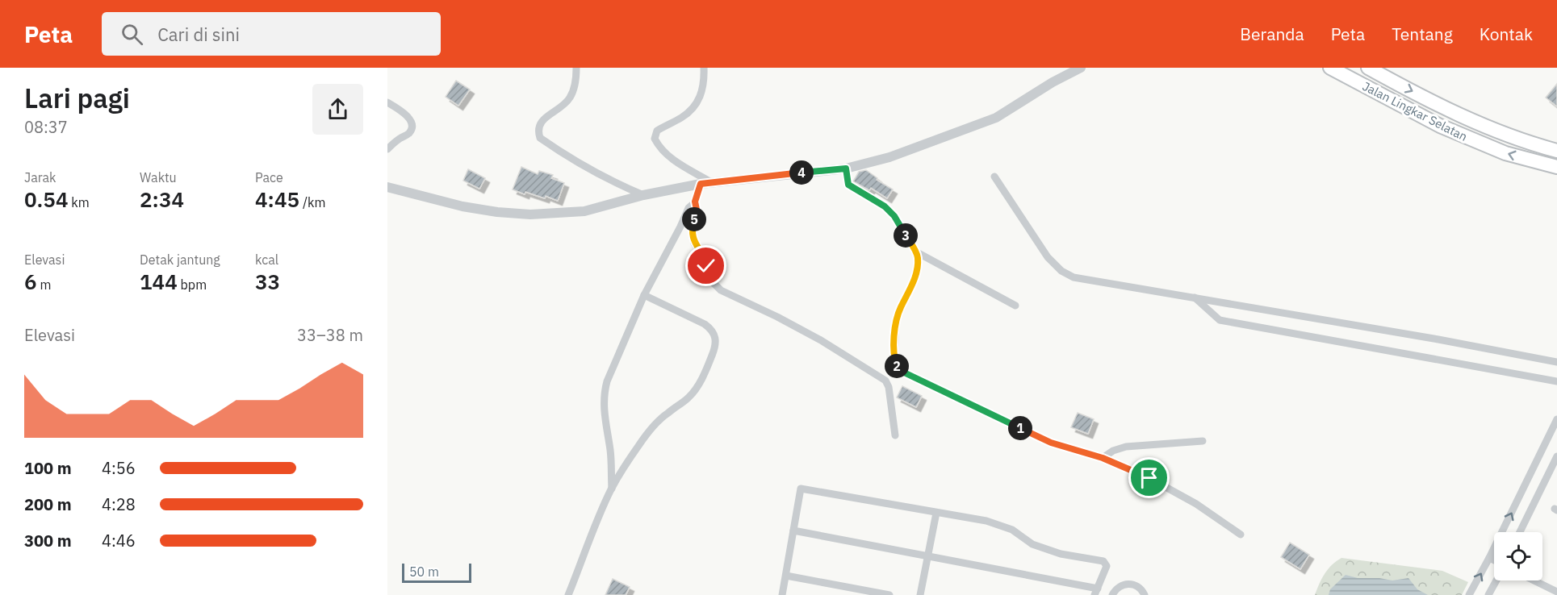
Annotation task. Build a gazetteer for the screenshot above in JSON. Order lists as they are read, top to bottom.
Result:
{
  "streets": {
    "highway": ["Jalan Lingkar Selatan"]
  },
  "scale_bar": "50 m",
  "page": {
    "header": "Peta",
    "search": "Cari di sini",
    "nav": [
      "Beranda",
      "Peta",
      "Tentang",
      "Kontak"
    ],
    "heading": ["Lari pagi", "08:37"],
    "stats": [
      ["Jarak", "0.54 km"],
      ["Waktu", "2:34"],
      ["Pace", "4:45 /km"],
      ["Elevasi", "6 m"],
      ["Detak jantung", "144 bpm"],
      ["kcal", "33"]
    ],
    "pins": [
      "4",
      "5",
      "3",
      "2",
      "1"
    ],
    "chart": ["Elevasi", "33–38 m"],
    "list": [
      {
        "name": "100 m",
        "note": "4:56"
      },
      {
        "name": "200 m",
        "note": "4:28"
      },
      {
        "name": "300 m",
        "note": "4:46"
      }
    ],
    "scale": "50 m"
  }
}
